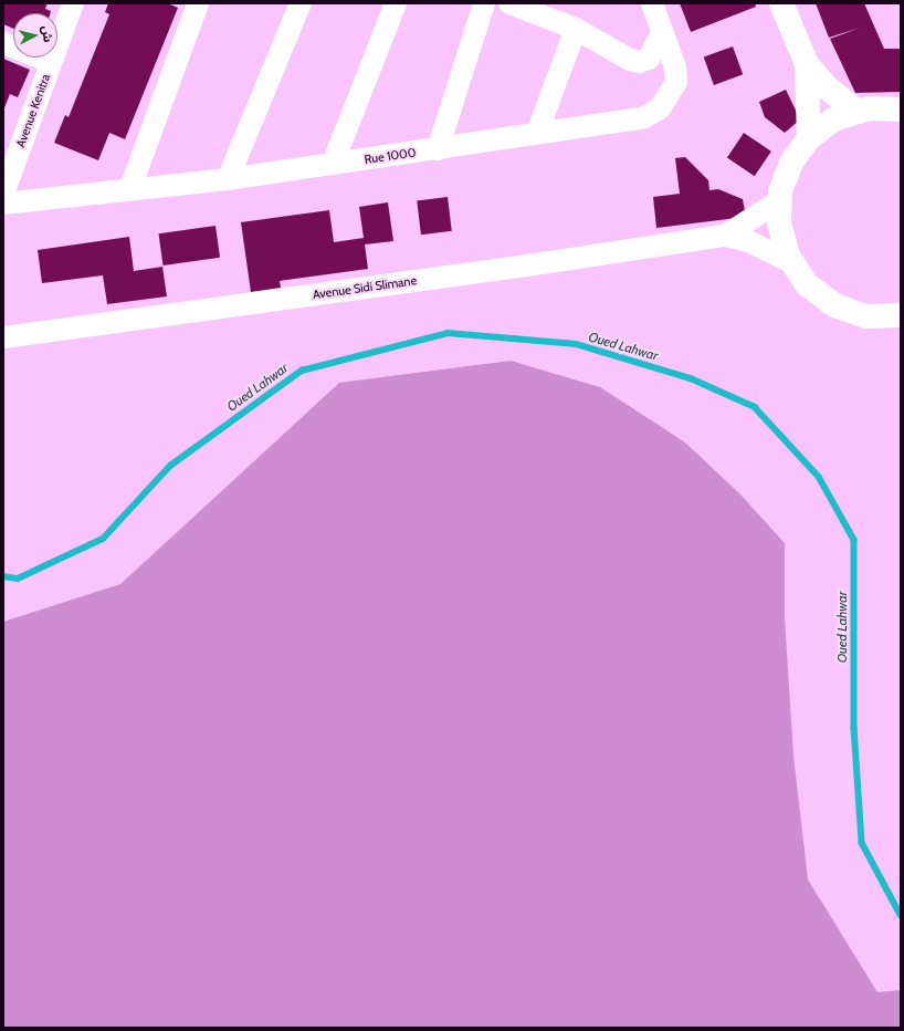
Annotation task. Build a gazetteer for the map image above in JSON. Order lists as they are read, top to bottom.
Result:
{
  "streets": {
    "street": ["Avenue Kenitra", "Rue 1000", "Avenue Sidi Slimane"]
  },
  "water": ["Oued Lahwar"],
  "north": "right"
}
